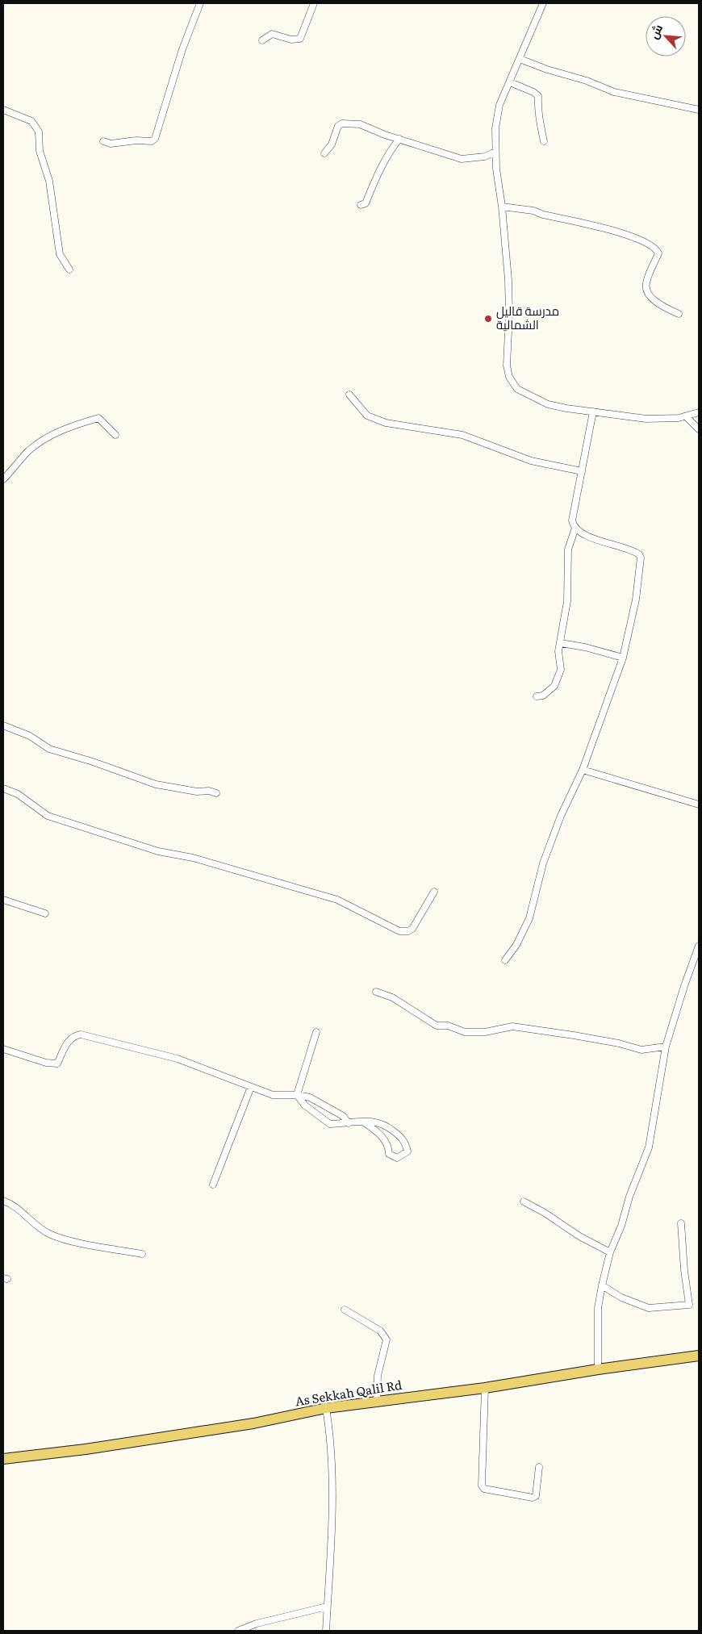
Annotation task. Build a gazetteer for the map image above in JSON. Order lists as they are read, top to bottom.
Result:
{
  "streets": {
    "main road": ["As Sekkah Qalil Rd"]
  },
  "places": ["مدرسة قاليل الشمالية"],
  "north": "top left"
}
